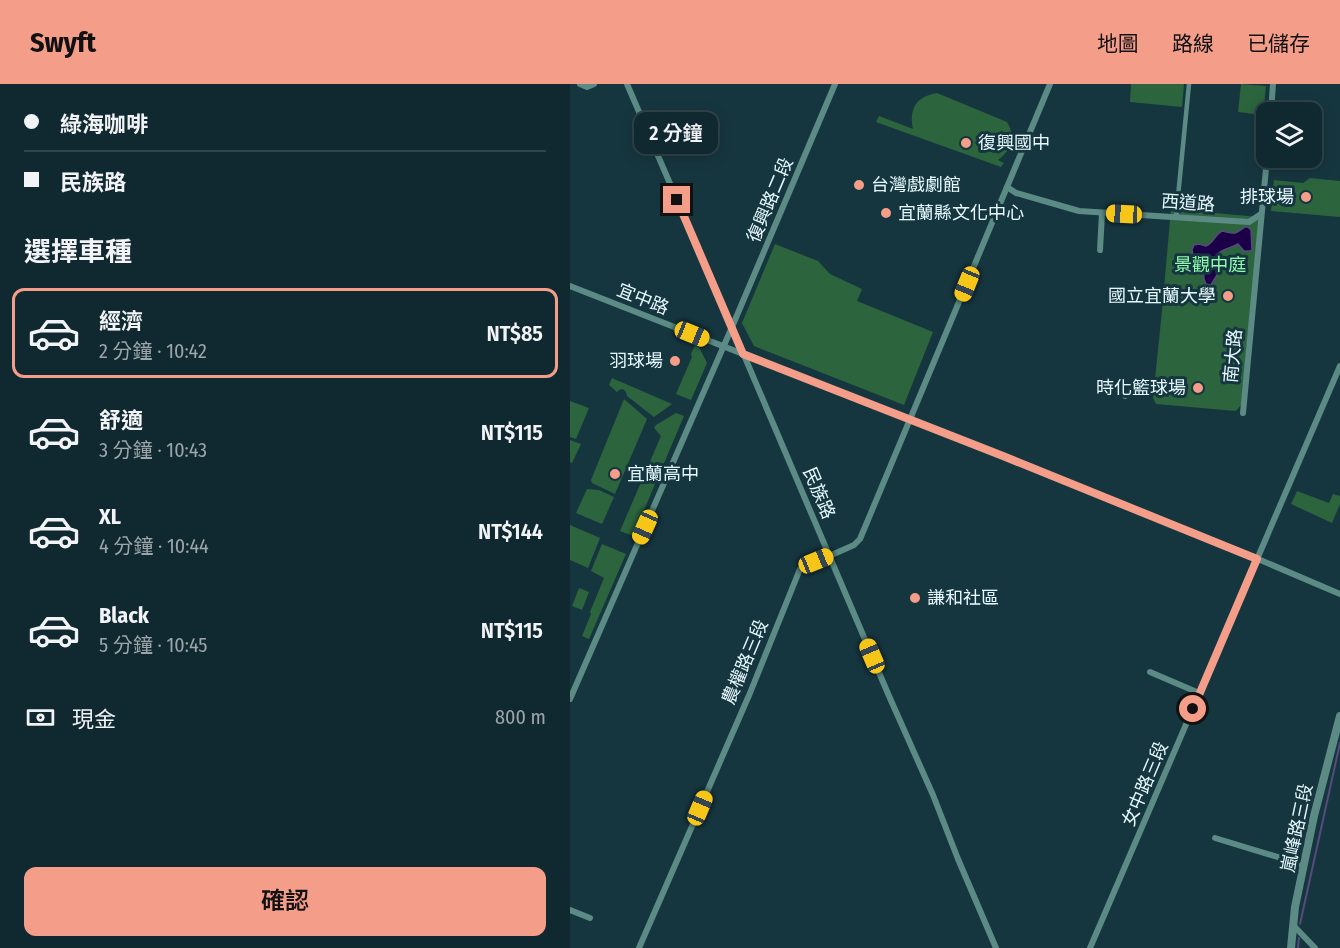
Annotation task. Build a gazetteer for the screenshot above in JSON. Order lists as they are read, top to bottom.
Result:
{
  "streets": {
    "street": [
      "復興路二段",
      "西道路",
      "宜中路",
      "南大路",
      "民族路",
      "農權路三段",
      "女中路三段",
      "嵐峰路三段"
    ]
  },
  "crossings": [
    ["復興路二段", "宜中路"],
    ["復興路二段", "民族路"],
    ["西道路", "南大路"],
    ["西道路", "農權路三段"],
    ["宜中路", "民族路"],
    ["宜中路", "農權路三段"],
    ["宜中路", "女中路三段"],
    ["民族路", "農權路三段"]
  ],
  "parks": ["景觀中庭"],
  "places": [
    "復興國中",
    "台灣戲劇館",
    "排球場",
    "宜蘭縣文化中心",
    "國立宜蘭大學",
    "羽球場",
    "時化籃球場",
    "宜蘭高中",
    "謙和社區"
  ],
  "page": {
    "header": "Swyft",
    "nav": ["地圖", "路線", "已儲存"],
    "banner": ["綠海咖啡", "民族路"],
    "bubble": "2 分鐘",
    "heading": "選擇車種",
    "list": [
      {
        "name": "經濟",
        "note": "2 分鐘 · 10:42",
        "value": "NT$85"
      },
      {
        "name": "舒適",
        "note": "3 分鐘 · 10:43",
        "value": "NT$115"
      },
      {
        "name": "XL",
        "note": "4 分鐘 · 10:44",
        "value": "NT$144"
      },
      {
        "name": "Black",
        "note": "5 分鐘 · 10:45",
        "value": "NT$115"
      }
    ],
    "pay": ["現金", "800 m"],
    "buttons": "確認"
  }
}
